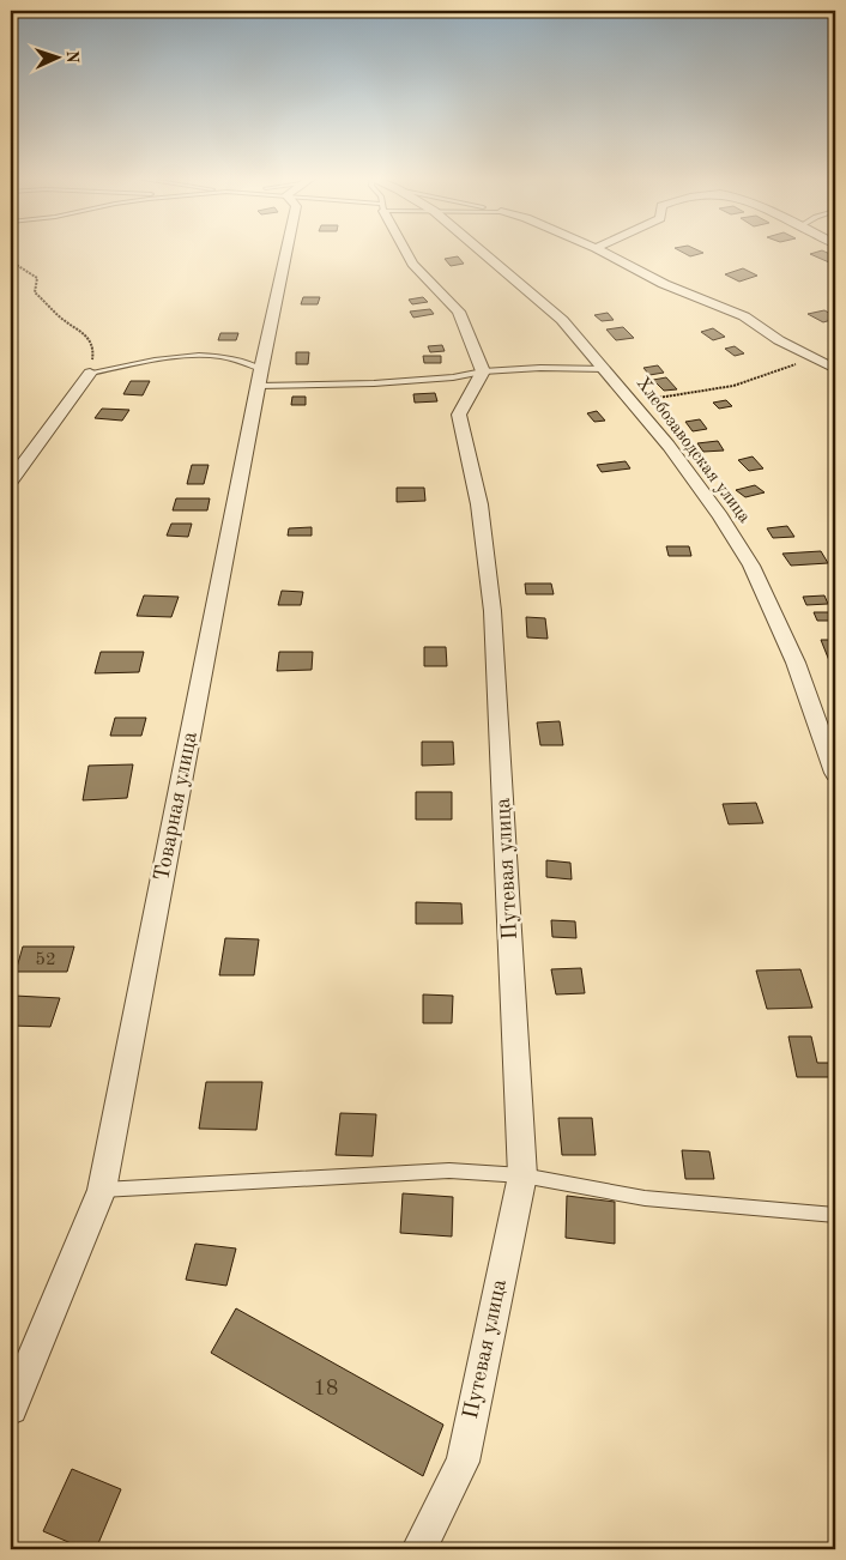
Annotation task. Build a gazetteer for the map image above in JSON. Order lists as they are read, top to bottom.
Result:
{
  "streets": {
    "street": ["Хлебозаводская улица", "Товарная улица", "Путевая улица"]
  },
  "house_numbers": ["52", "18"],
  "north": "right"
}
